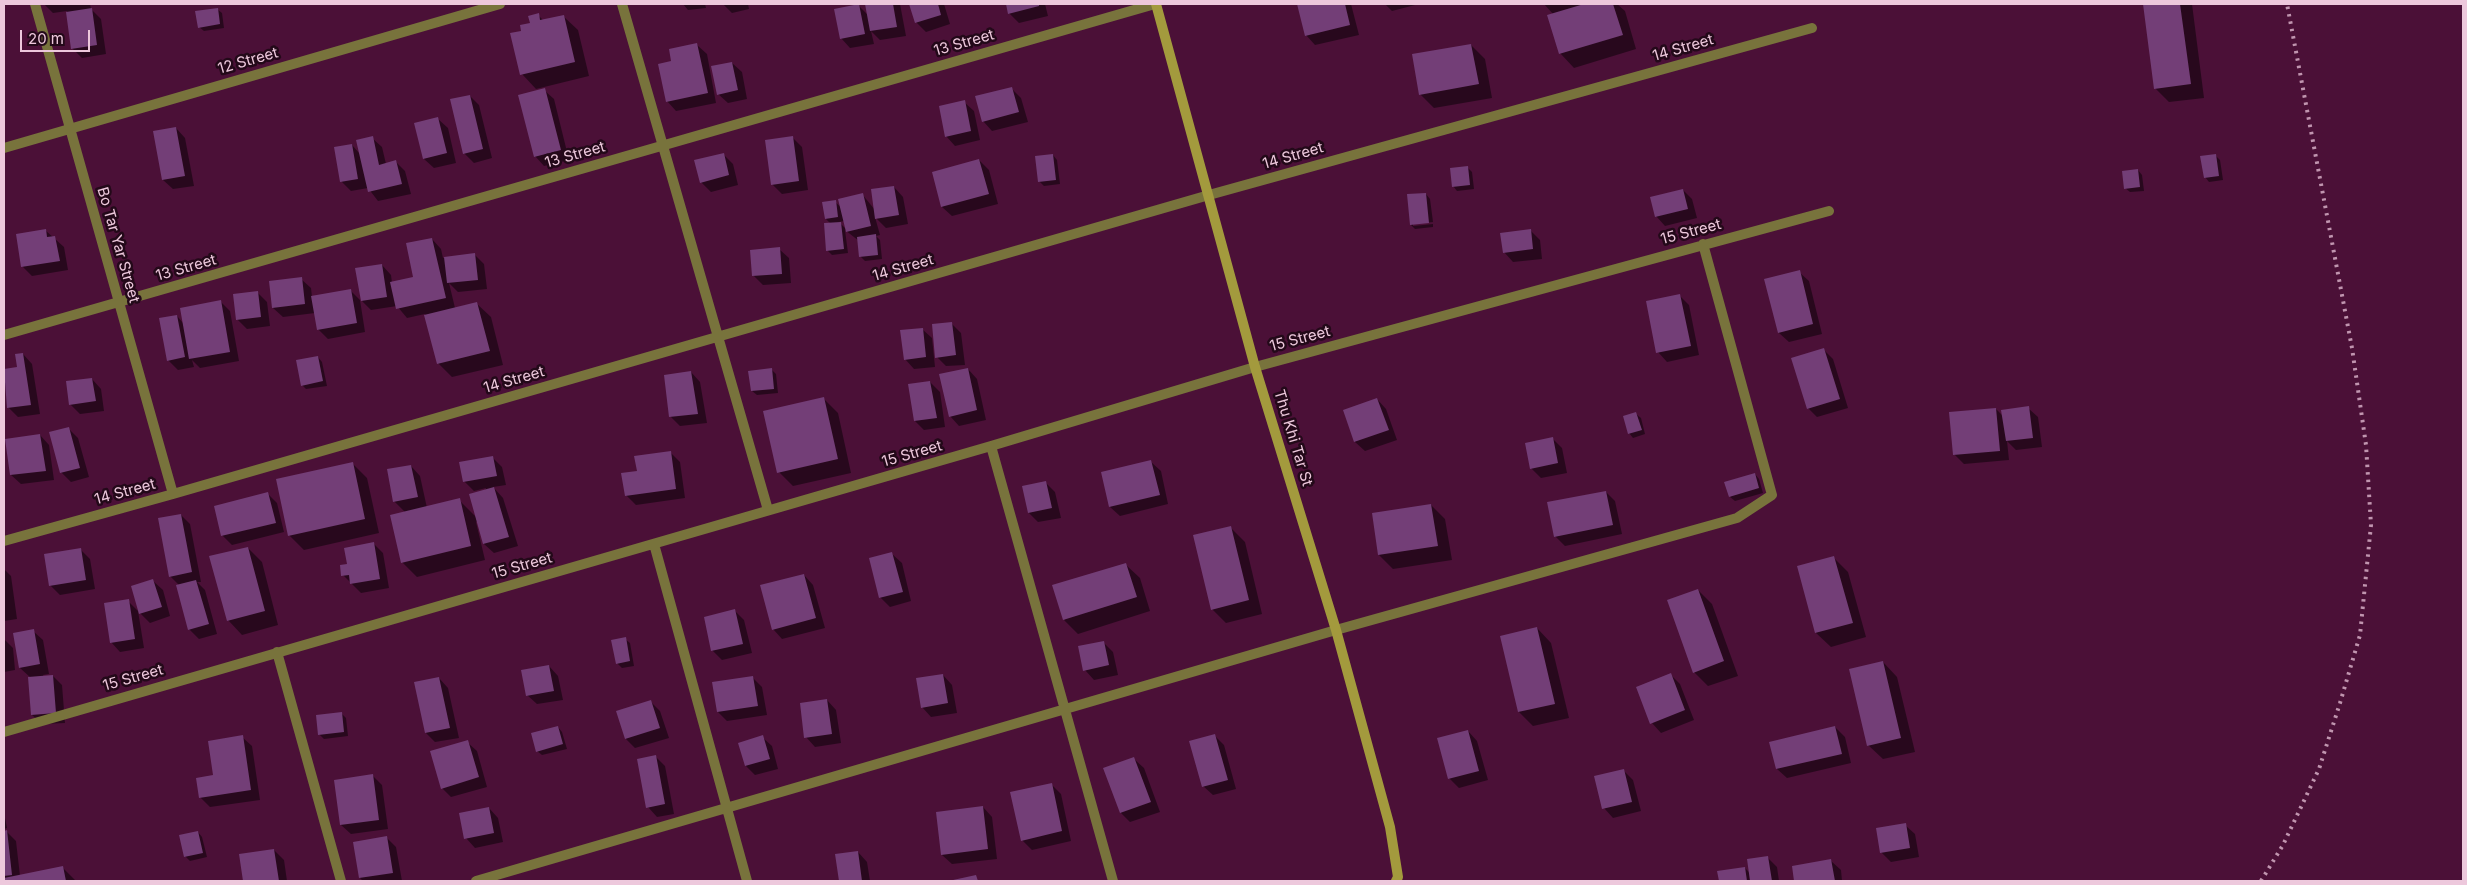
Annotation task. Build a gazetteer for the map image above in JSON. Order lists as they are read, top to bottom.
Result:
{
  "streets": {
    "street": [
      "13 Street",
      "14 Street",
      "12 Street",
      "15 Street",
      "Bo Tar Yar Street",
      "Thu Khi Tar St"
    ]
  },
  "crossings": [
    ["13 Street", "Bo Tar Yar Street"],
    ["13 Street", "Thu Khi Tar St"],
    ["14 Street", "Bo Tar Yar Street"],
    ["14 Street", "Thu Khi Tar St"],
    ["12 Street", "Bo Tar Yar Street"],
    ["15 Street", "Thu Khi Tar St"]
  ],
  "scale_bar": "20 m"
}
